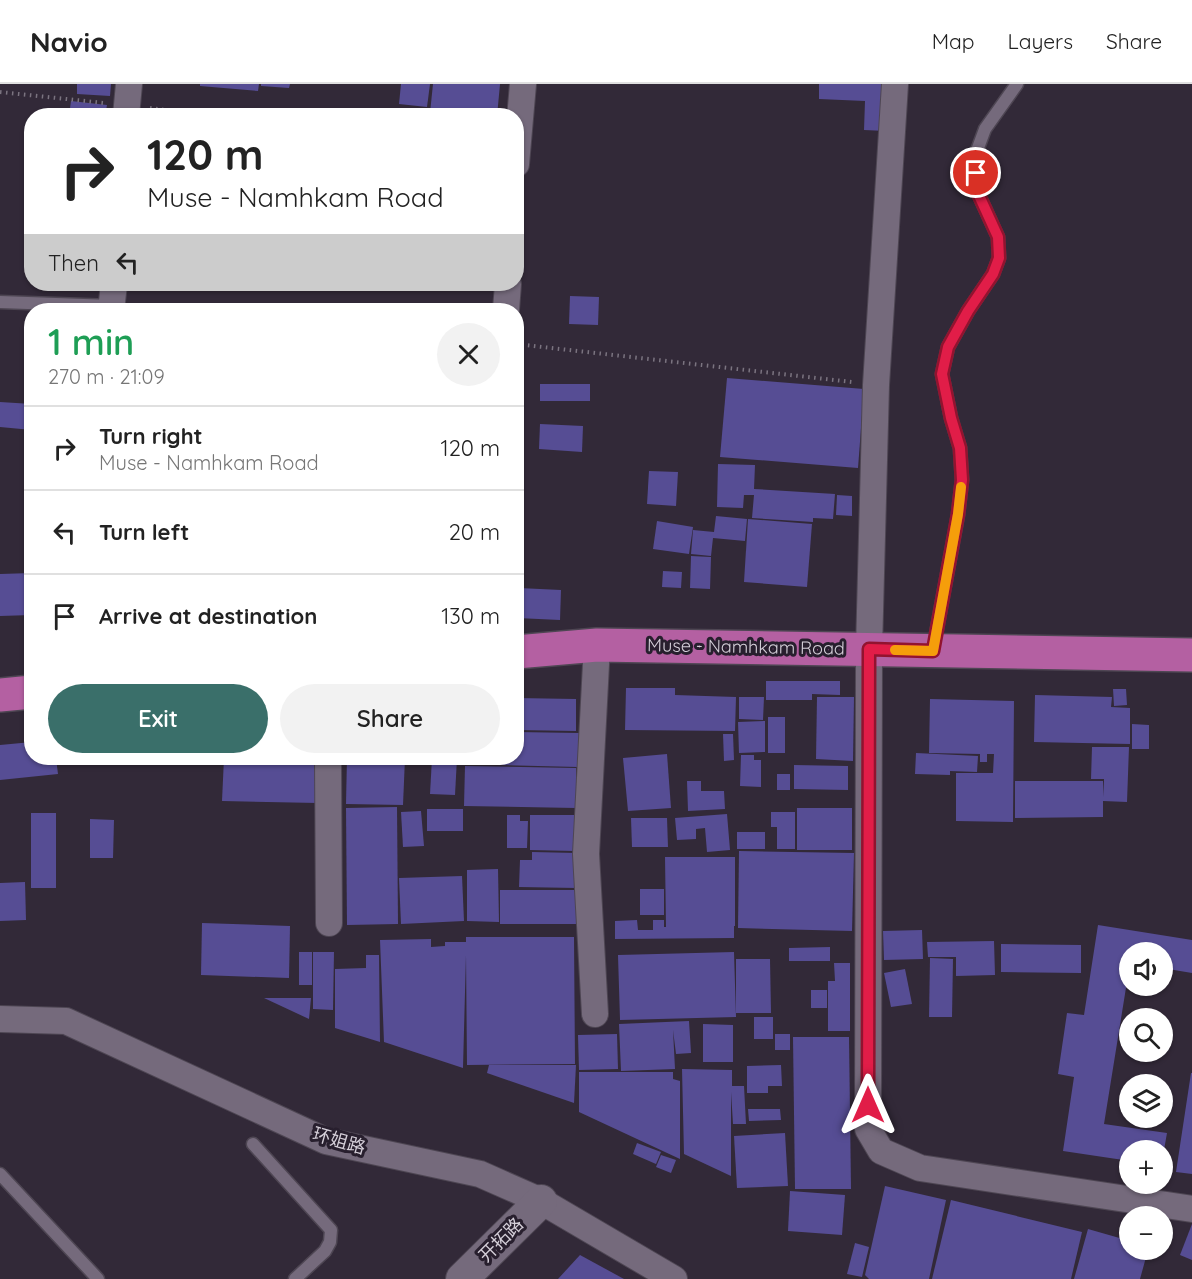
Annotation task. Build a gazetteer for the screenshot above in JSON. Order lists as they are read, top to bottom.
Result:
{
  "streets": {
    "highway": ["Muse - Namhkam Road"],
    "street": ["环姐路", "开拓路"]
  },
  "crossings": [
    ["环姐路", "开拓路"]
  ],
  "page": {
    "header": "Navio",
    "nav": ["Map", "Layers", "Share"],
    "turn": ["120 m", "Muse - Namhkam Road"],
    "then": "Then",
    "heading": ["1 min", "270 m · 21:09"],
    "list": [
      {
        "name": "Turn right",
        "note": "Muse - Namhkam Road",
        "value": "120 m"
      },
      {
        "name": "Turn left",
        "value": "20 m"
      },
      {
        "name": "Arrive at destination",
        "value": "130 m"
      }
    ],
    "buttons": ["Exit", "Share"],
    "map_buttons": ["+", "−"]
  }
}
